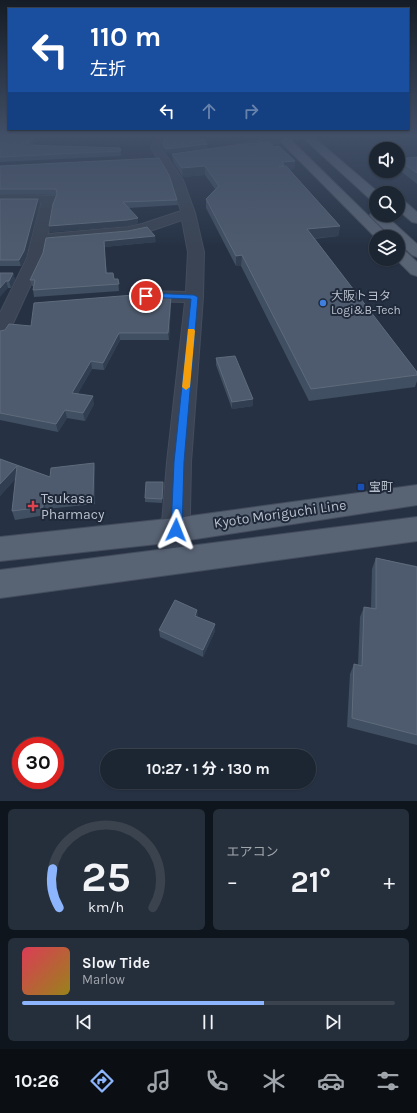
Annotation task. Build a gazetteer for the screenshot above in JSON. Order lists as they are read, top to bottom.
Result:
{
  "streets": {
    "main road": ["Kyoto Moriguchi Line"]
  },
  "places": {
    "other": ["大阪トヨタ Logi&B-Tech"],
    "transit": ["宝町"],
    "health": ["Tsukasa Pharmacy"]
  },
  "page": {
    "turn": ["110 m", "左折"],
    "limit": "30",
    "trip": "10:27 · 1 分 · 130 m",
    "tile": "エアコン",
    "heat": ["−", "21°", "+"],
    "song": ["Slow Tide", "Marlow"],
    "tabs": "10:26",
    "gauge": ["25", "km/h"]
  }
}
